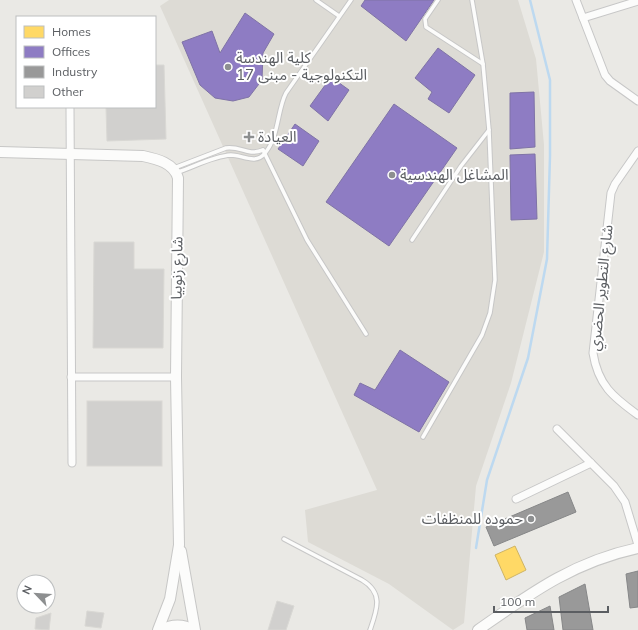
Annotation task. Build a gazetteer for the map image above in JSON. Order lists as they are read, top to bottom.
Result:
{
  "streets": {
    "street": ["شارع زنوبيا", "شارع التطوير الحضري"]
  },
  "places": {
    "other": ["كلية الهندسة التكنولوجية - مبنى 17", "المشاغل الهندسية", "حموده للمنظفات"],
    "health": ["العيادة"]
  },
  "legend": [
    "Homes",
    "Offices",
    "Industry",
    "Other"
  ],
  "scale_bar": "100 m",
  "north": "top left"
}
